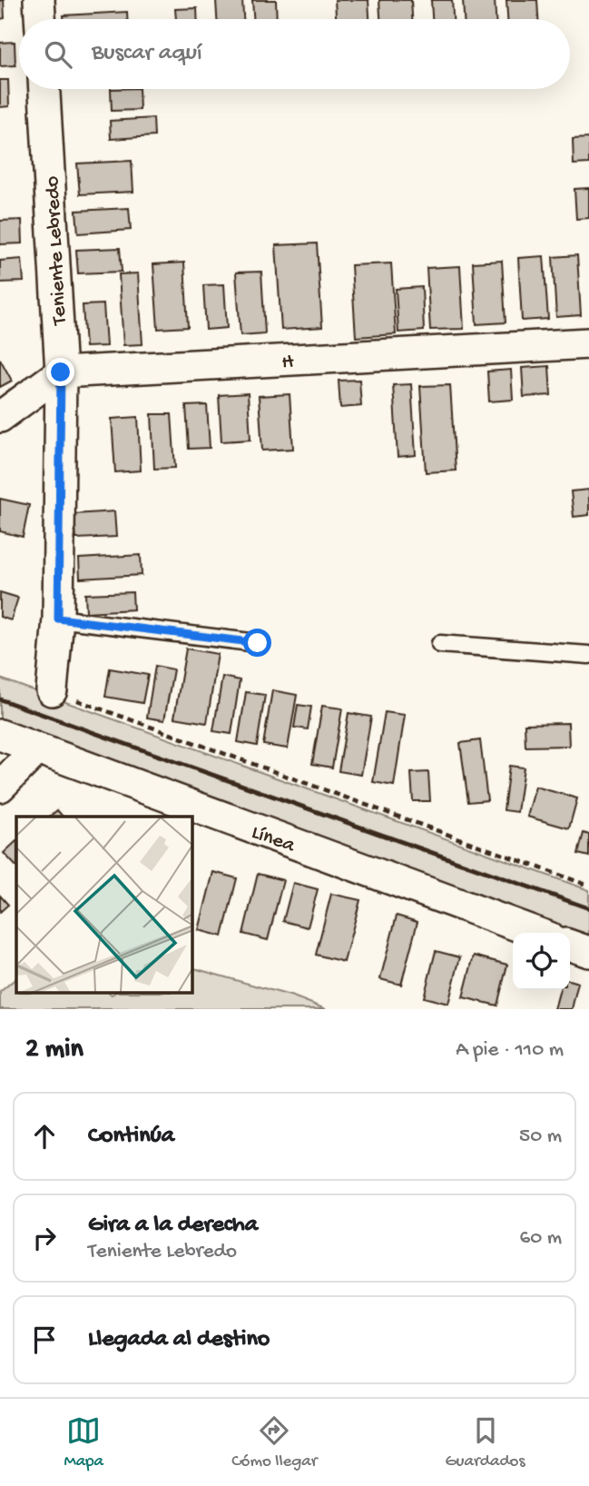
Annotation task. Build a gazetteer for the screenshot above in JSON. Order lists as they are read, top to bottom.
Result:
{
  "streets": {
    "street": ["Teniente Lebredo", "H", "Línea"]
  },
  "crossings": [
    ["Teniente Lebredo", "H"]
  ],
  "page": {
    "search": "Buscar aquí",
    "heading": ["2 min", "A pie · 110 m"],
    "list": [
      ["Continúa", "50 m"],
      ["Gira a la derecha", "Teniente Lebredo", "60 m"],
      "Llegada al destino"
    ],
    "nav": ["Mapa", "Cómo llegar", "Guardados"]
  }
}
